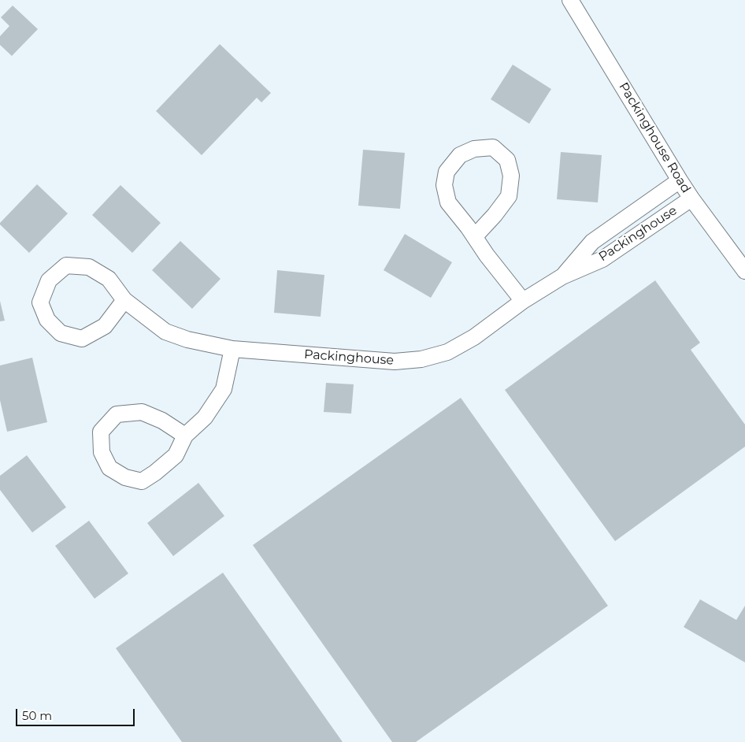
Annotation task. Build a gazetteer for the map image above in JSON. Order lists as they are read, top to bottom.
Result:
{
  "streets": {
    "street": ["Packinghouse Road", "Packinghouse"]
  },
  "crossings": [
    ["Packinghouse Road", "Packinghouse"]
  ],
  "scale_bar": "50 m"
}
